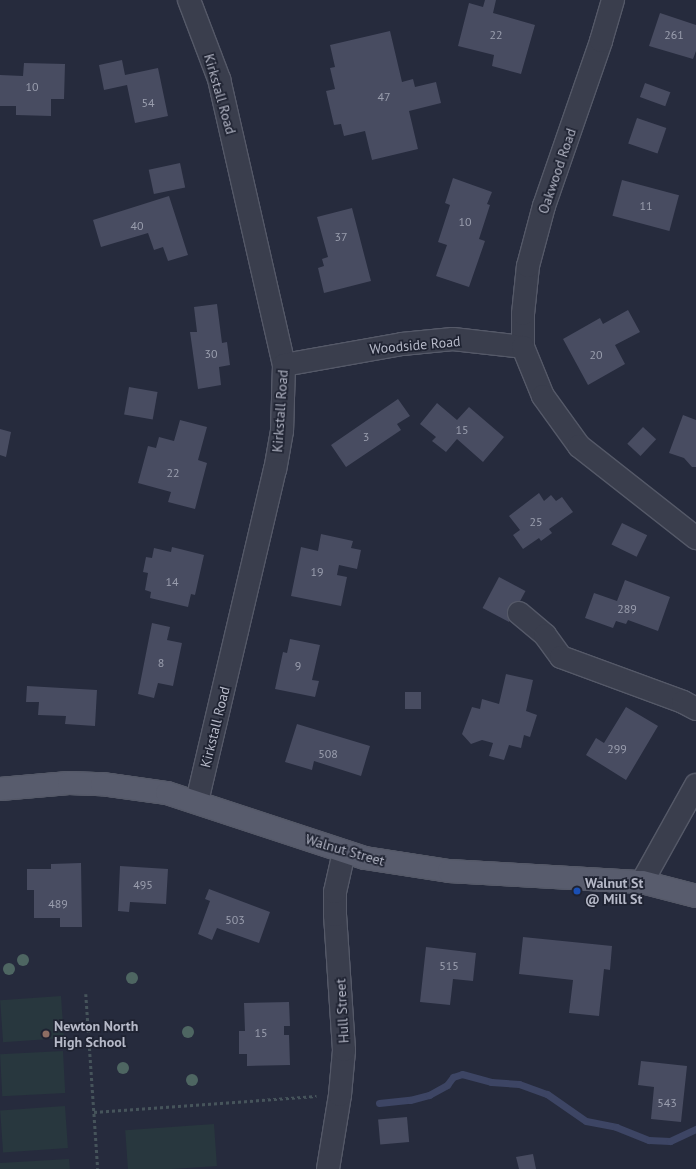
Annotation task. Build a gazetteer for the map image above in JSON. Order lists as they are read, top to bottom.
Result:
{
  "streets": {
    "main road": ["Walnut Street"],
    "street": [
      "Kirkstall Road",
      "Oakwood Road",
      "Woodside Road",
      "Hull Street"
    ]
  },
  "crossings": [
    ["Kirkstall Road", "Woodside Road"],
    ["Kirkstall Road", "Walnut Street"],
    ["Oakwood Road", "Woodside Road"],
    ["Walnut Street", "Hull Street"]
  ],
  "places": ["Walnut St @ Mill St", "Newton North High School"],
  "house_numbers": [
    "22",
    "261",
    "10",
    "47",
    "54",
    "11",
    "10",
    "40",
    "37",
    "30",
    "20",
    "15",
    "3",
    "22",
    "25",
    "19",
    "14",
    "289",
    "8",
    "9",
    "299",
    "508",
    "495",
    "489",
    "503",
    "515",
    "15",
    "543"
  ]
}
